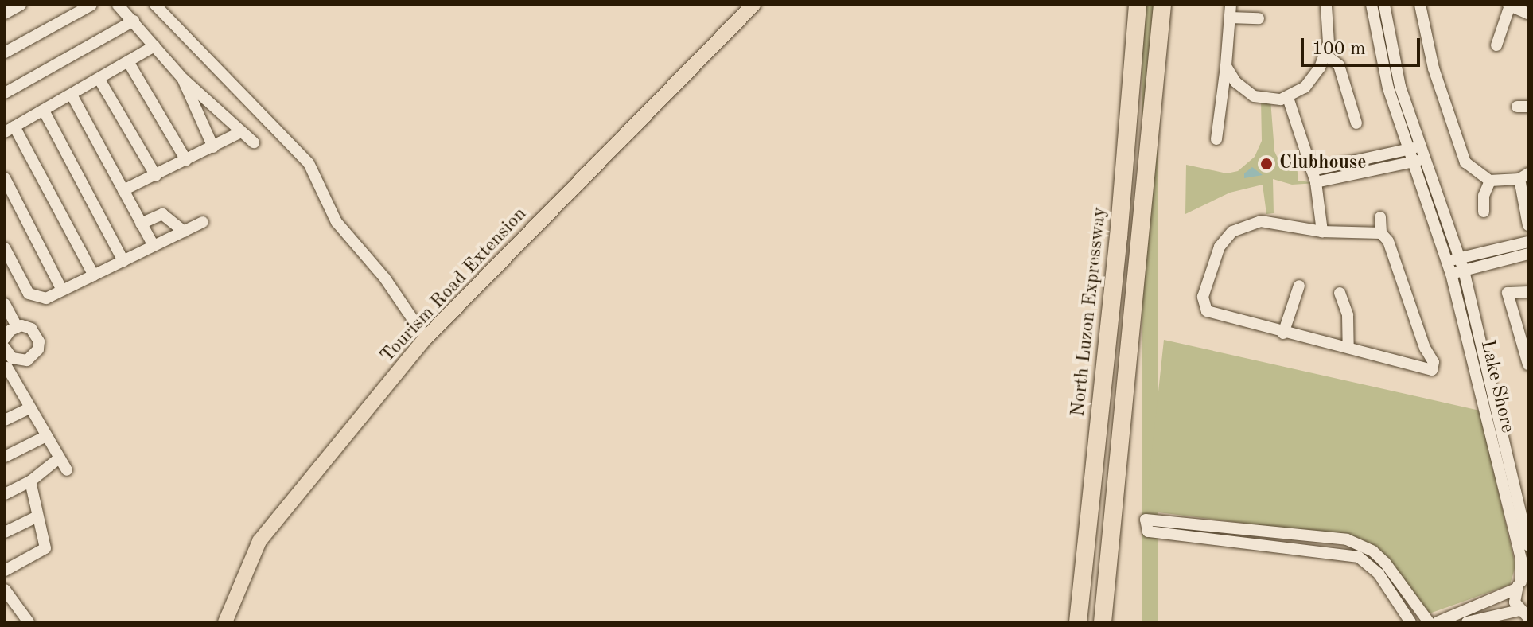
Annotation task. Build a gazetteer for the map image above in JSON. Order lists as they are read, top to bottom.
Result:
{
  "streets": {
    "highway": ["North Luzon Expressway"],
    "main road": ["Tourism Road Extension"],
    "street": ["Lake Shore"]
  },
  "places": ["Clubhouse"],
  "scale_bar": "100 m"
}
